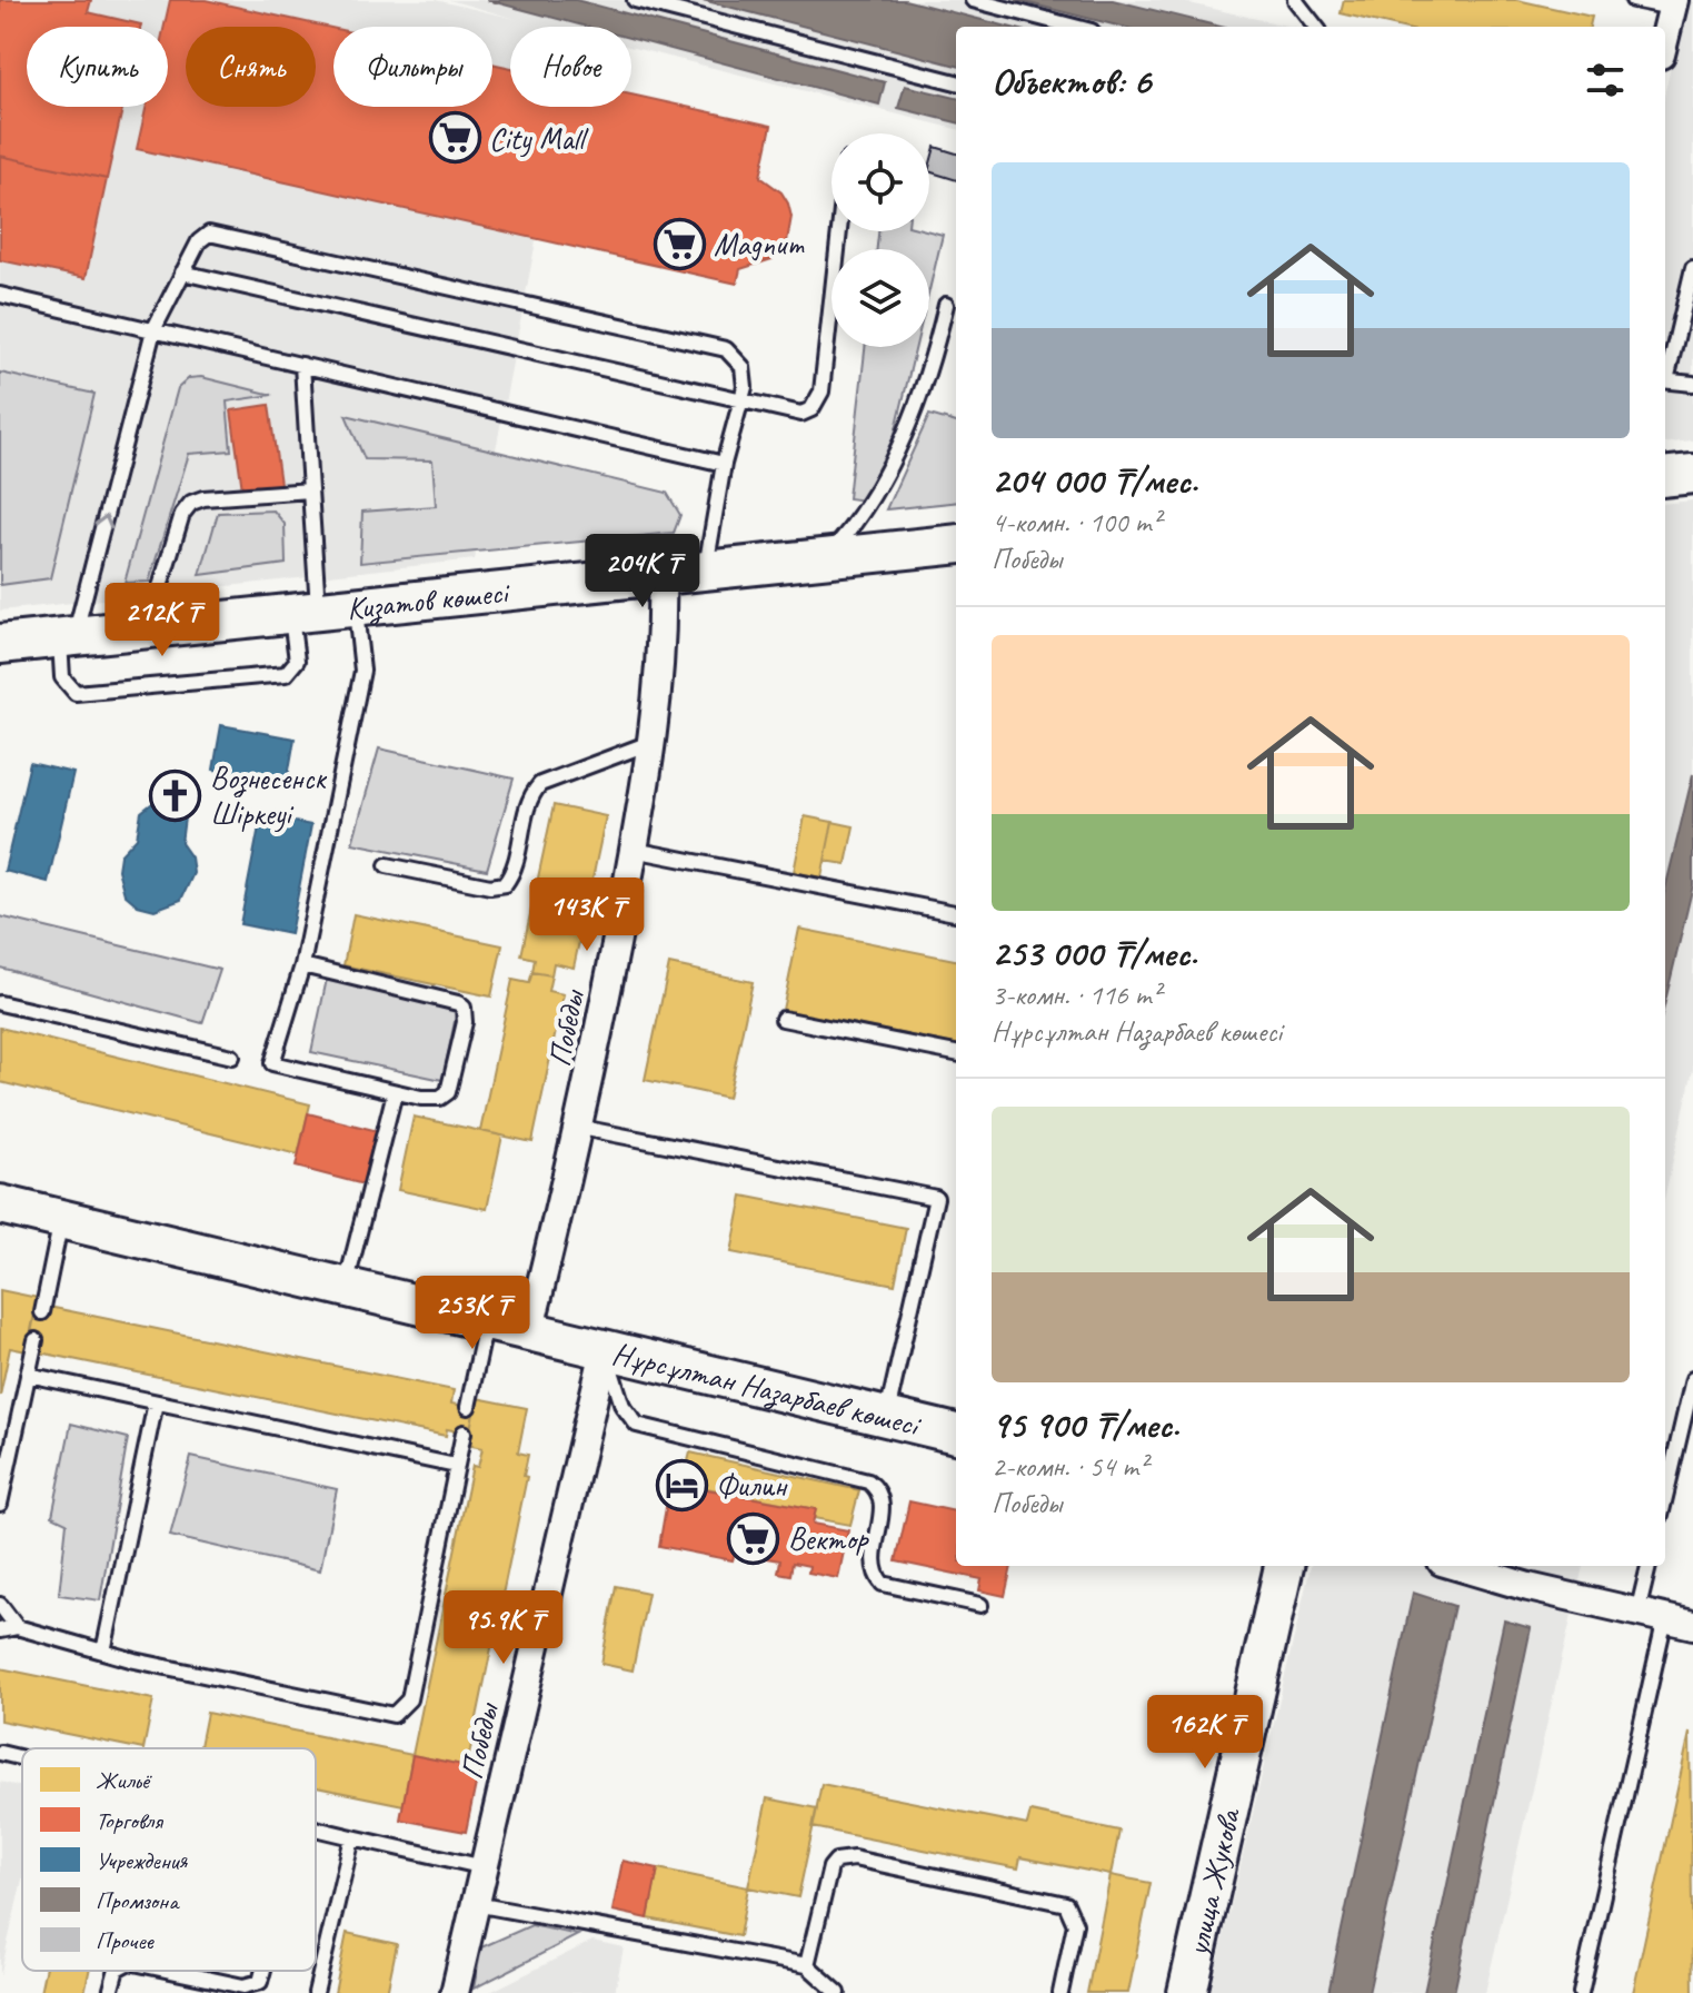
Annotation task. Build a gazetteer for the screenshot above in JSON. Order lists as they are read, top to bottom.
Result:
{
  "streets": {
    "main road": ["Кизатов көшесі", "Нұрсұлтан Назарбаев көшесі", "улица Жукова"],
    "street": ["Победы"]
  },
  "crossings": [
    ["Кизатов көшесі", "Победы"],
    ["Победы", "Нұрсұлтан Назарбаев көшесі"]
  ],
  "places": {
    "supermarket": ["City Mall", "Magnum", "Вектор"],
    "church": ["Вознесенск Шіркеуі"],
    "hotel": ["Филин"]
  },
  "legend": [
    "Жильё",
    "Торговля",
    "Учреждения",
    "Промзона",
    "Прочее"
  ],
  "page": {
    "chip": [
      "Купить",
      "Снять",
      "Фильтры",
      "Новое"
    ],
    "heading": "Объектов: 6",
    "list": [
      {
        "name": "204 000 ₸/мес.",
        "note": "4-комн. · 100 m² · Победы"
      },
      {
        "name": "253 000 ₸/мес.",
        "note": "3-комн. · 116 m² · Нұрсұлтан Назарбаев көшесі"
      },
      {
        "name": "95 900 ₸/мес.",
        "note": "2-комн. · 54 m² · Победы"
      }
    ],
    "price": [
      "204K ₸",
      "212K ₸",
      "143K ₸",
      "253K ₸",
      "95.9K ₸",
      "162K ₸"
    ]
  }
}
